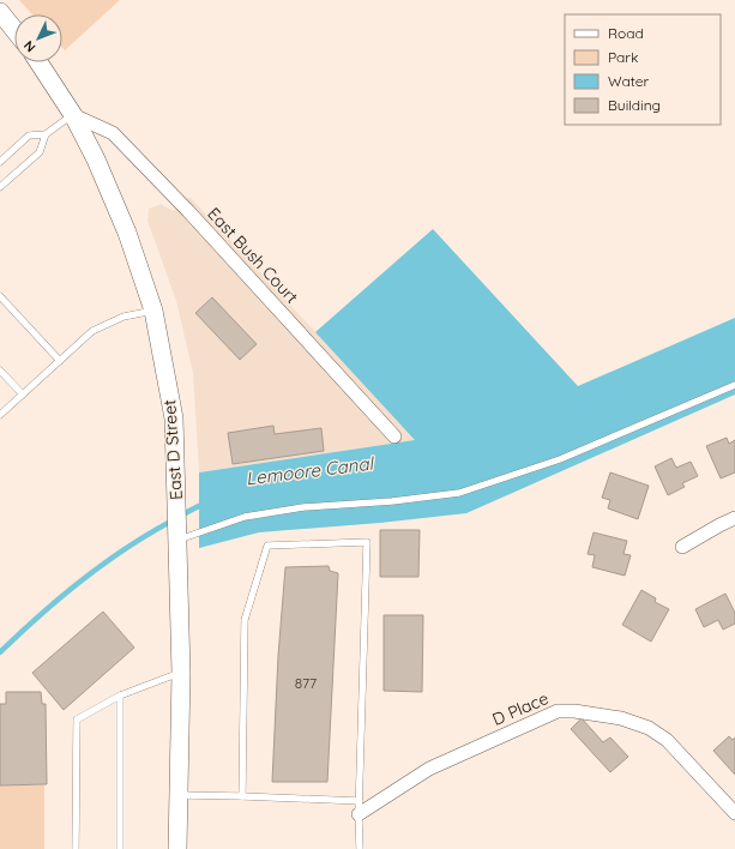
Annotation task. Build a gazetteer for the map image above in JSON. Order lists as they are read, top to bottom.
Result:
{
  "streets": {
    "main road": ["East D Street"],
    "street": ["East Bush Court", "D Place"]
  },
  "crossings": [
    ["East Bush Court", "East D Street"]
  ],
  "water": ["Lemoore Canal"],
  "house_numbers": ["877"],
  "legend": [
    "Road",
    "Park",
    "Water",
    "Building"
  ],
  "north": "bottom left"
}
